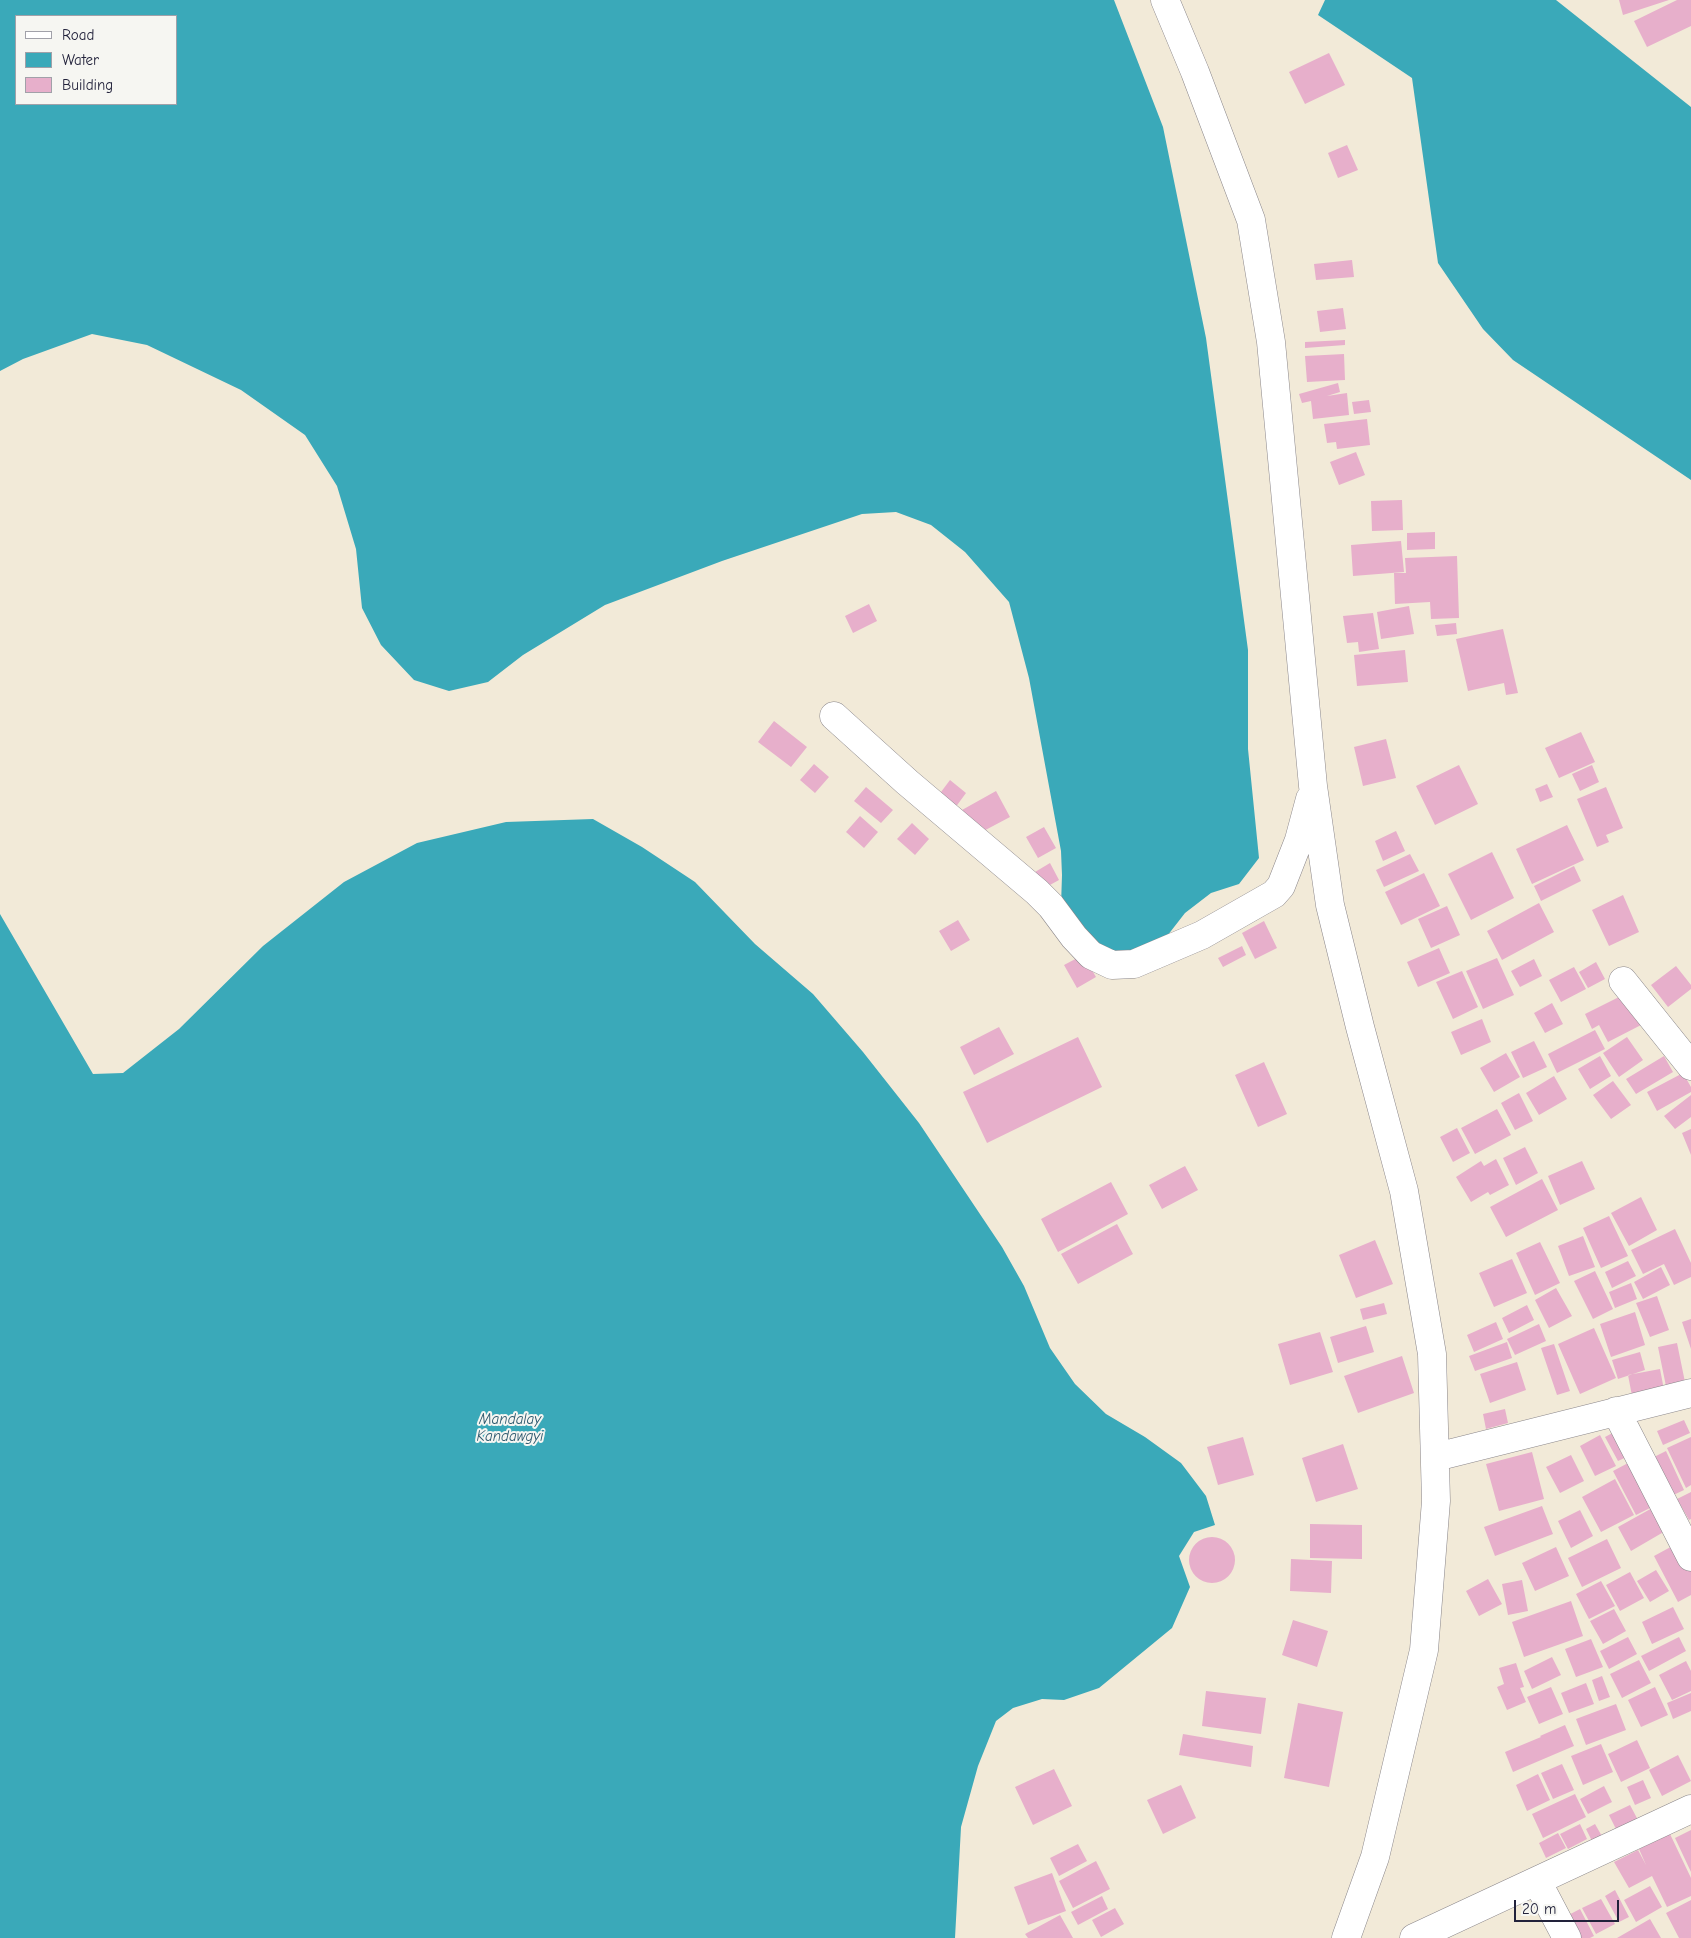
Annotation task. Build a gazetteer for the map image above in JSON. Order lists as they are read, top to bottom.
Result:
{
  "water": ["Mandalay Kandawgyi"],
  "legend": ["Road", "Water", "Building"],
  "scale_bar": "20 m"
}
